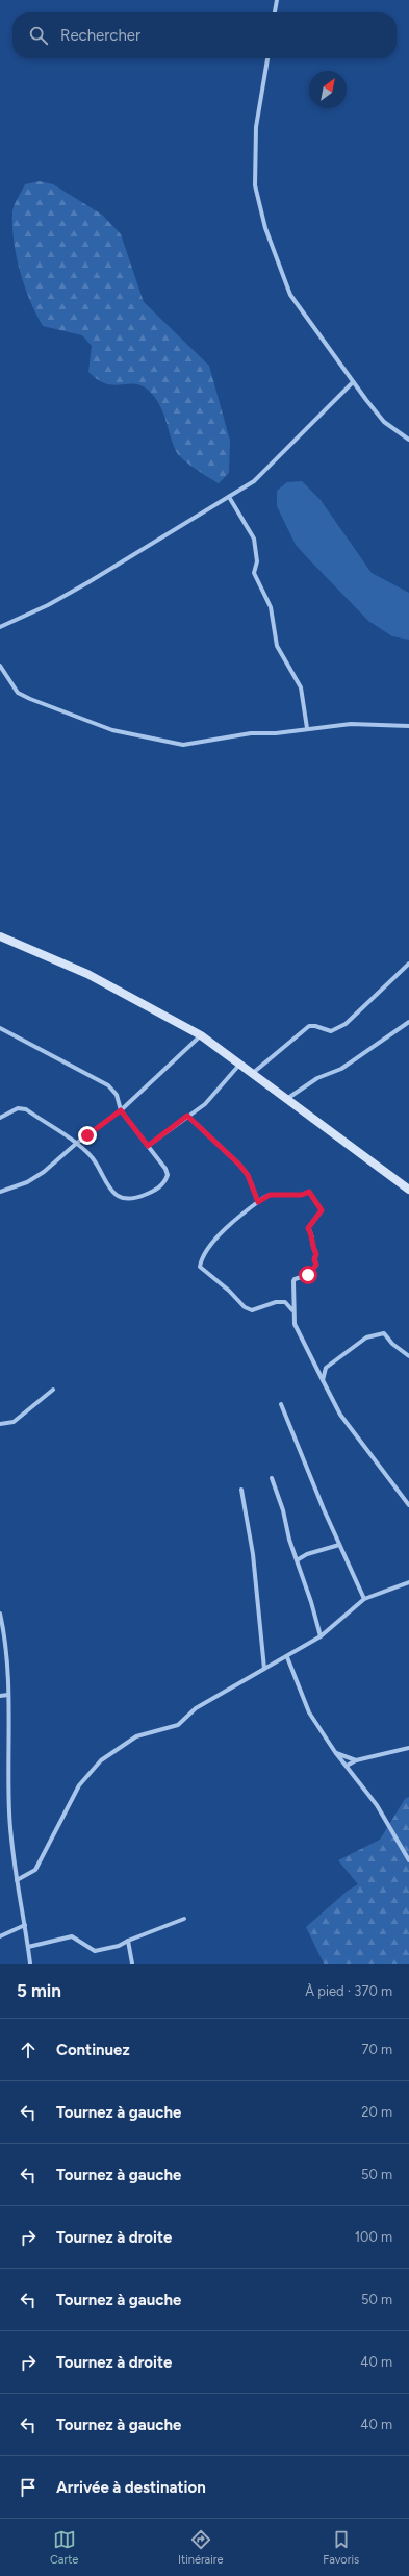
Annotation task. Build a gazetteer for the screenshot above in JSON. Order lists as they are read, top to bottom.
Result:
{
  "north": "top right",
  "page": {
    "search": "Rechercher",
    "heading": ["5 min", "À pied · 370 m"],
    "list": [
      ["Continuez", "70 m"],
      ["Tournez à gauche", "20 m"],
      ["Tournez à gauche", "50 m"],
      ["Tournez à droite", "100 m"],
      ["Tournez à gauche", "50 m"],
      ["Tournez à droite", "40 m"],
      ["Tournez à gauche", "40 m"],
      "Arrivée à destination"
    ],
    "nav": ["Carte", "Itinéraire", "Favoris"]
  }
}
